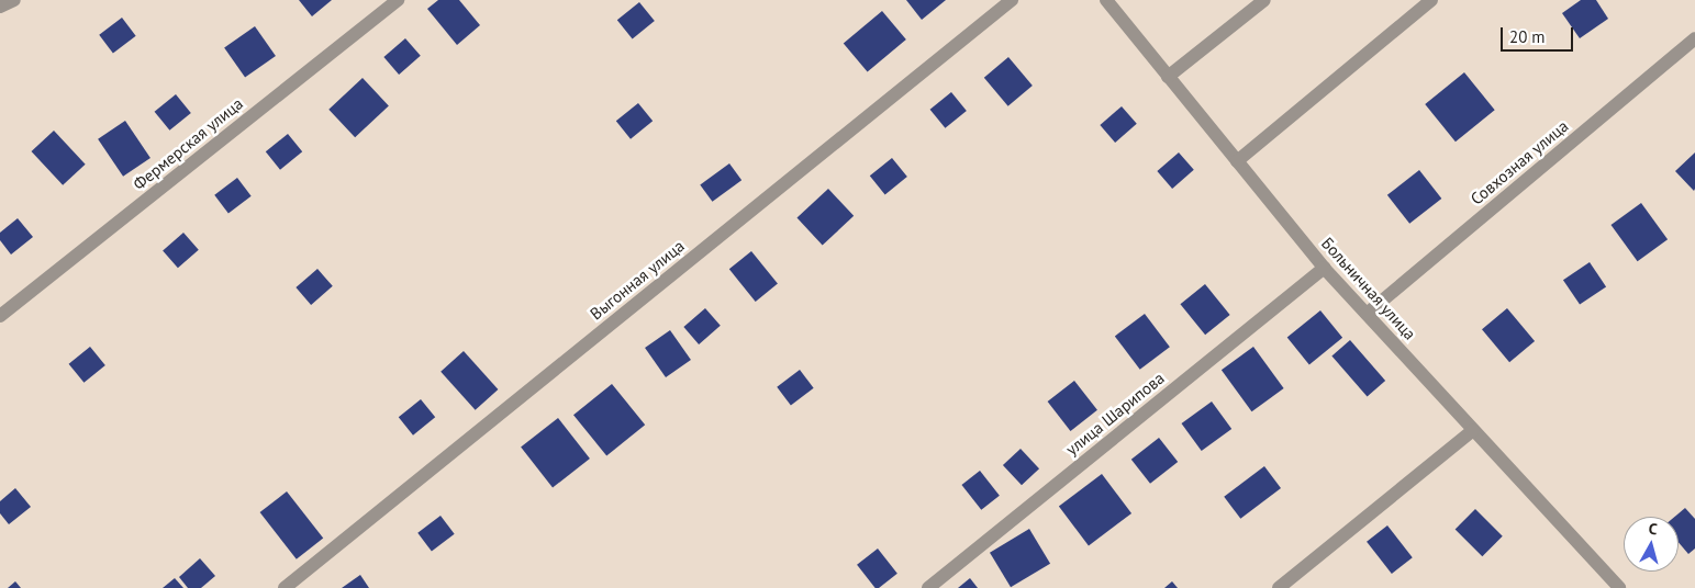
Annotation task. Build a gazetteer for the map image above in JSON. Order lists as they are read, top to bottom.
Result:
{
  "streets": {
    "street": [
      "Фермерская улица",
      "Совхозная улица",
      "Выгонная улица",
      "Больничная улица",
      "улица Шарипова"
    ]
  },
  "crossings": [
    ["Совхозная улица", "Больничная улица"],
    ["Больничная улица", "улица Шарипова"]
  ],
  "scale_bar": "20 m",
  "north": "top"
}
